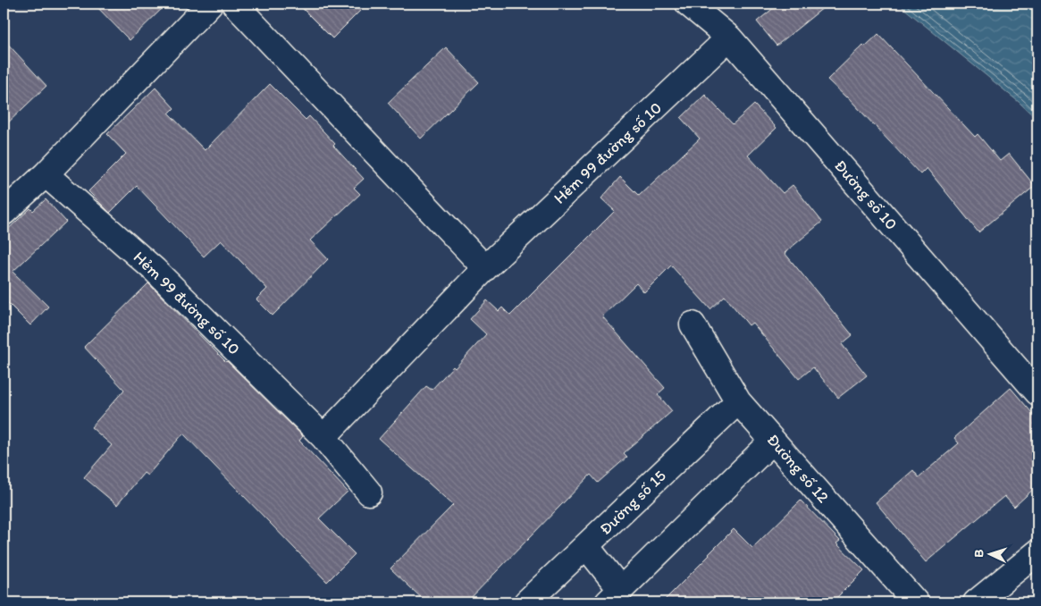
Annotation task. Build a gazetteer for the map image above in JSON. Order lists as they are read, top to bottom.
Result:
{
  "streets": {
    "street": [
      "Hẻm 99 đường số 10",
      "Đường số 10",
      "Đường số 12",
      "Đường số 15"
    ]
  },
  "crossings": [
    ["Hẻm 99 đường số 10", "Đường số 10"],
    ["Đường số 12", "Đường số 15"]
  ],
  "north": "left"
}
